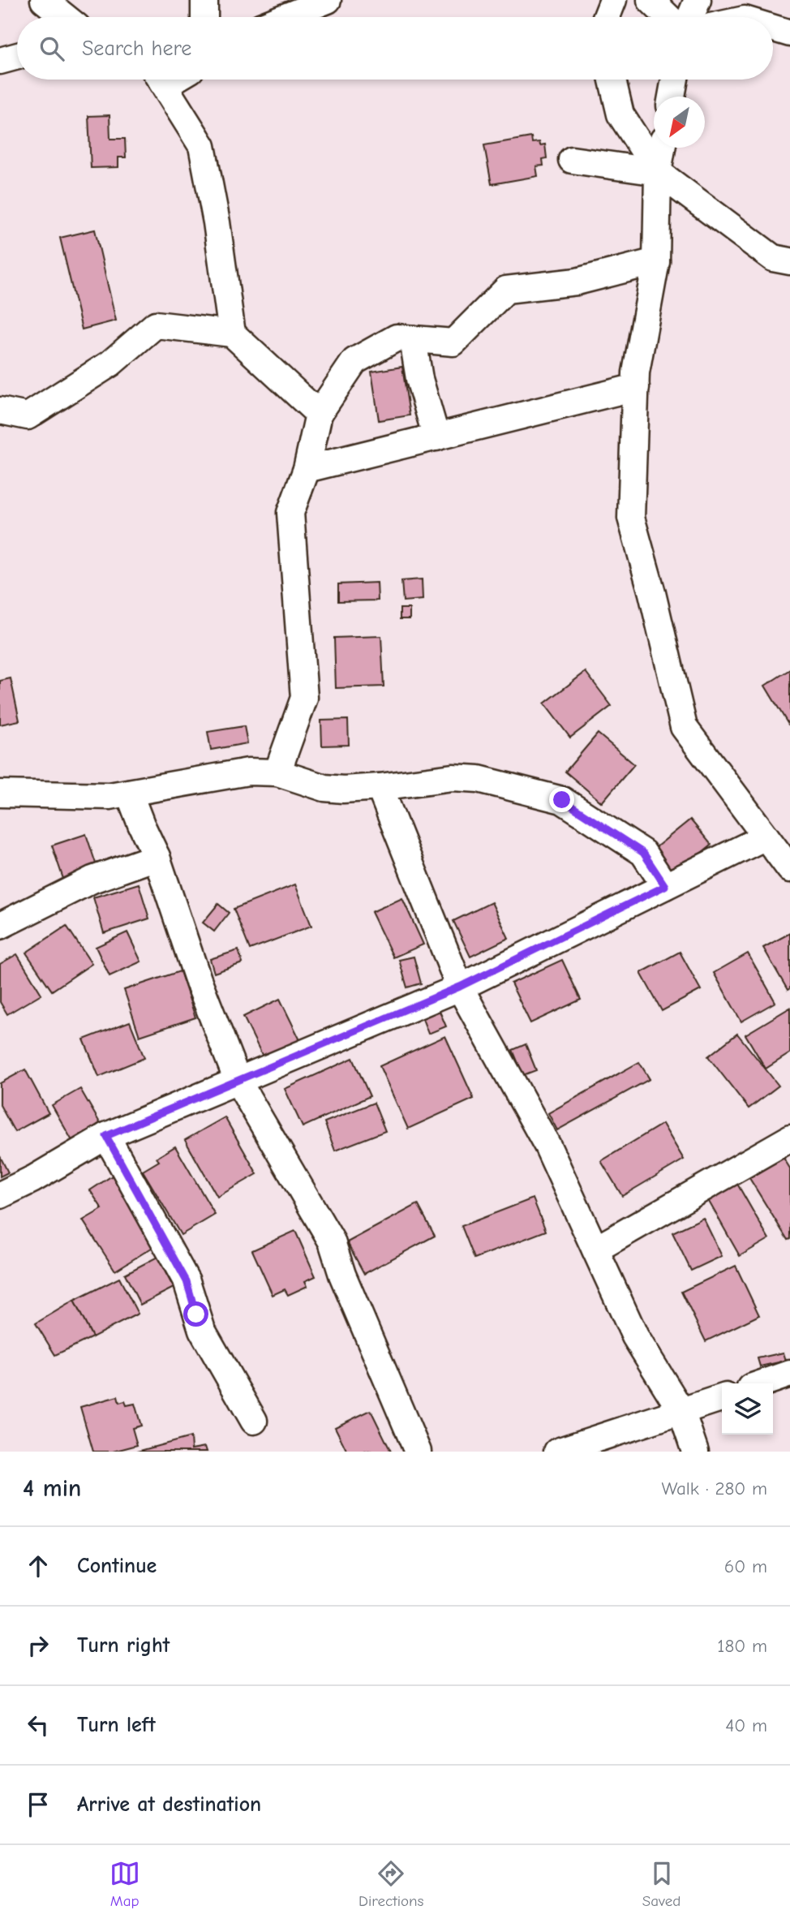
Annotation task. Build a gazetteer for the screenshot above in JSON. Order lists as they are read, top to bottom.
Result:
{
  "north": "bottom left",
  "page": {
    "search": "Search here",
    "heading": ["4 min", "Walk · 280 m"],
    "list": [
      ["Continue", "60 m"],
      ["Turn right", "180 m"],
      ["Turn left", "40 m"],
      "Arrive at destination"
    ],
    "nav": ["Map", "Directions", "Saved"]
  }
}
